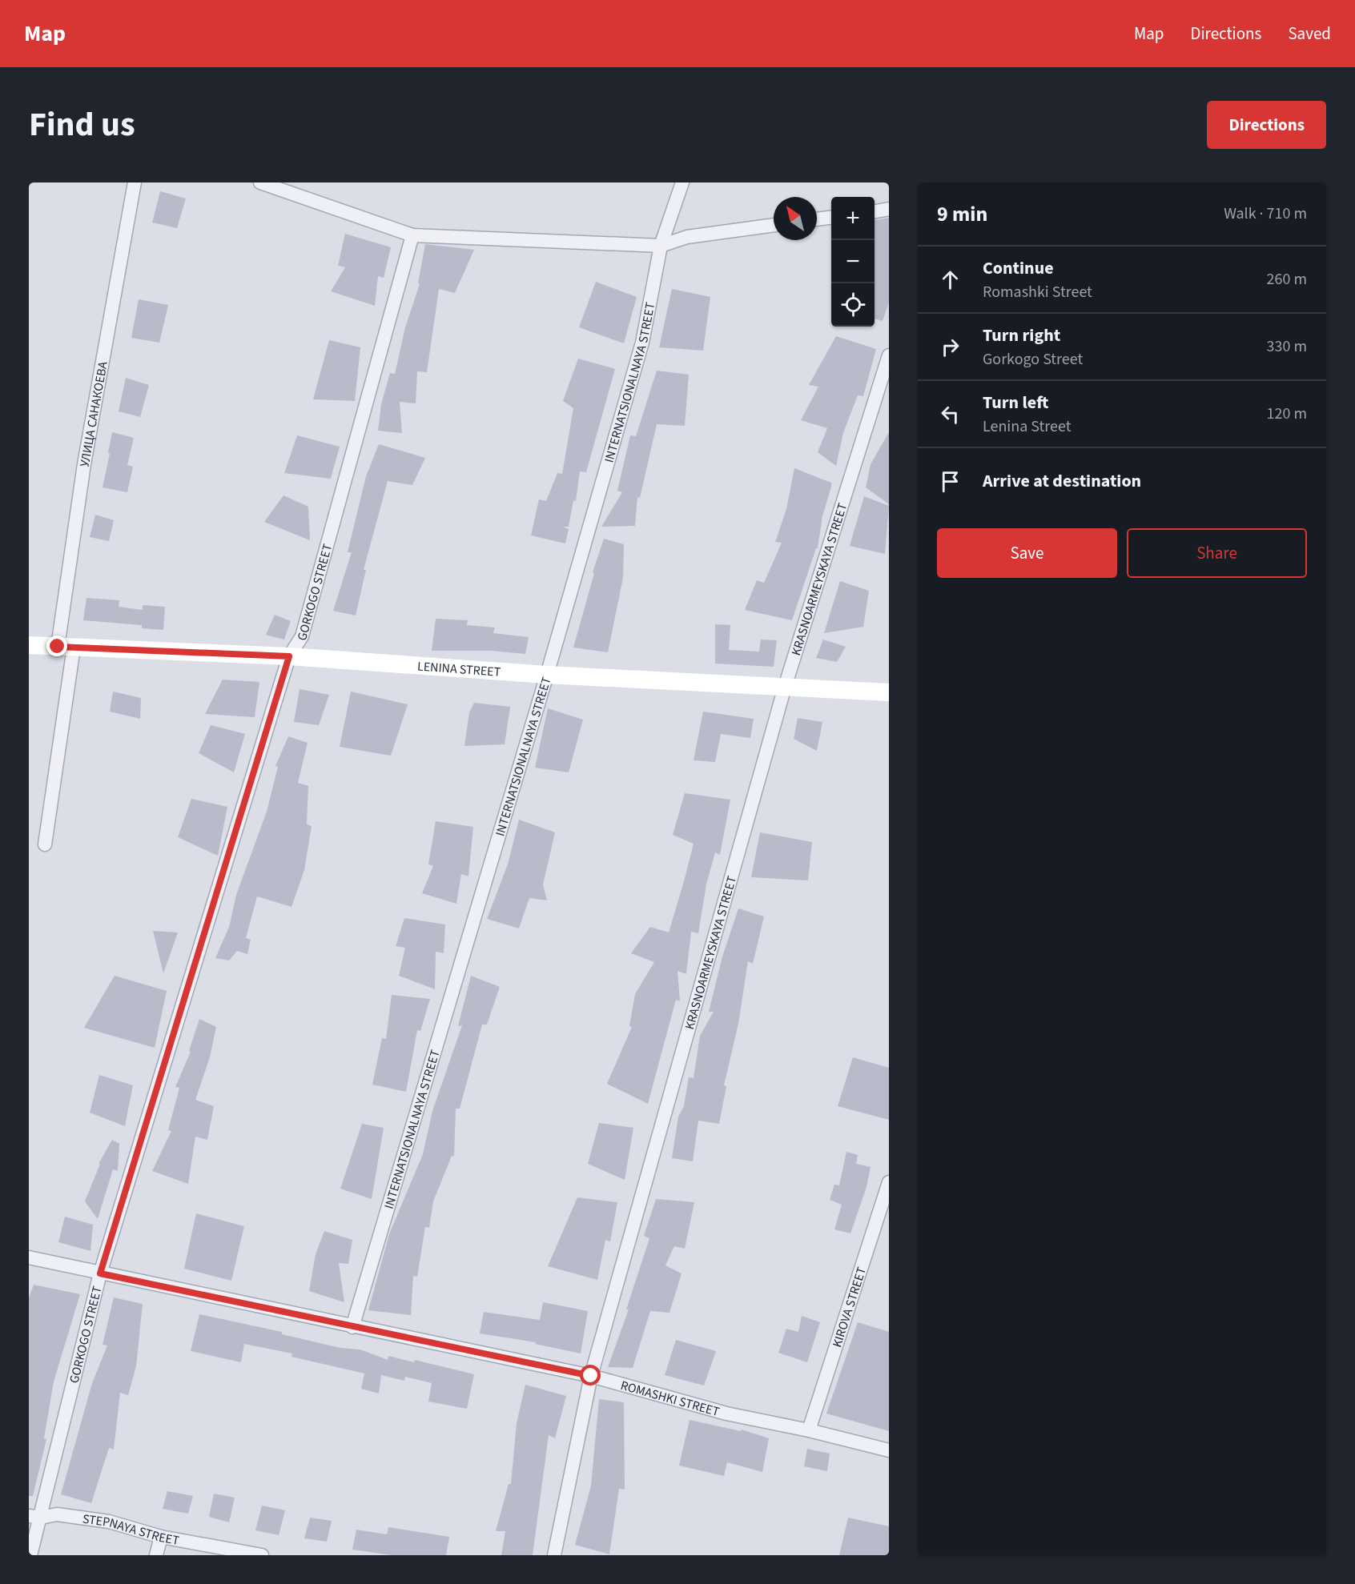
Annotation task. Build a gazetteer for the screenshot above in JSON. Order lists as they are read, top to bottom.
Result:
{
  "streets": {
    "street": [
      "INTERNATSIONALNAYA STREET",
      "УЛИЦА САНАКОЕВА",
      "KRASNOARMEYSKAYA STREET",
      "GORKOGO STREET",
      "LENINA STREET",
      "KIROVA STREET",
      "ROMASHKI STREET",
      "STEPNAYA STREET"
    ]
  },
  "crossings": [
    ["INTERNATSIONALNAYA STREET", "LENINA STREET"],
    ["INTERNATSIONALNAYA STREET", "ROMASHKI STREET"],
    ["УЛИЦА САНАКОЕВА", "LENINA STREET"],
    ["KRASNOARMEYSKAYA STREET", "LENINA STREET"],
    ["KRASNOARMEYSKAYA STREET", "ROMASHKI STREET"],
    ["GORKOGO STREET", "LENINA STREET"],
    ["GORKOGO STREET", "ROMASHKI STREET"],
    ["GORKOGO STREET", "STEPNAYA STREET"],
    ["KIROVA STREET", "ROMASHKI STREET"]
  ],
  "north": "top left",
  "page": {
    "header": "Map",
    "nav": ["Map", "Directions", "Saved"],
    "title": "Find us",
    "buttons": [
      "Directions",
      ["Save", "Share"]
    ],
    "heading": ["9 min", "Walk · 710 m"],
    "map_buttons": ["+", "−"],
    "list": [
      ["Continue", "Romashki Street", "260 m"],
      ["Turn right", "Gorkogo Street", "330 m"],
      ["Turn left", "Lenina Street", "120 m"],
      "Arrive at destination"
    ]
  }
}
